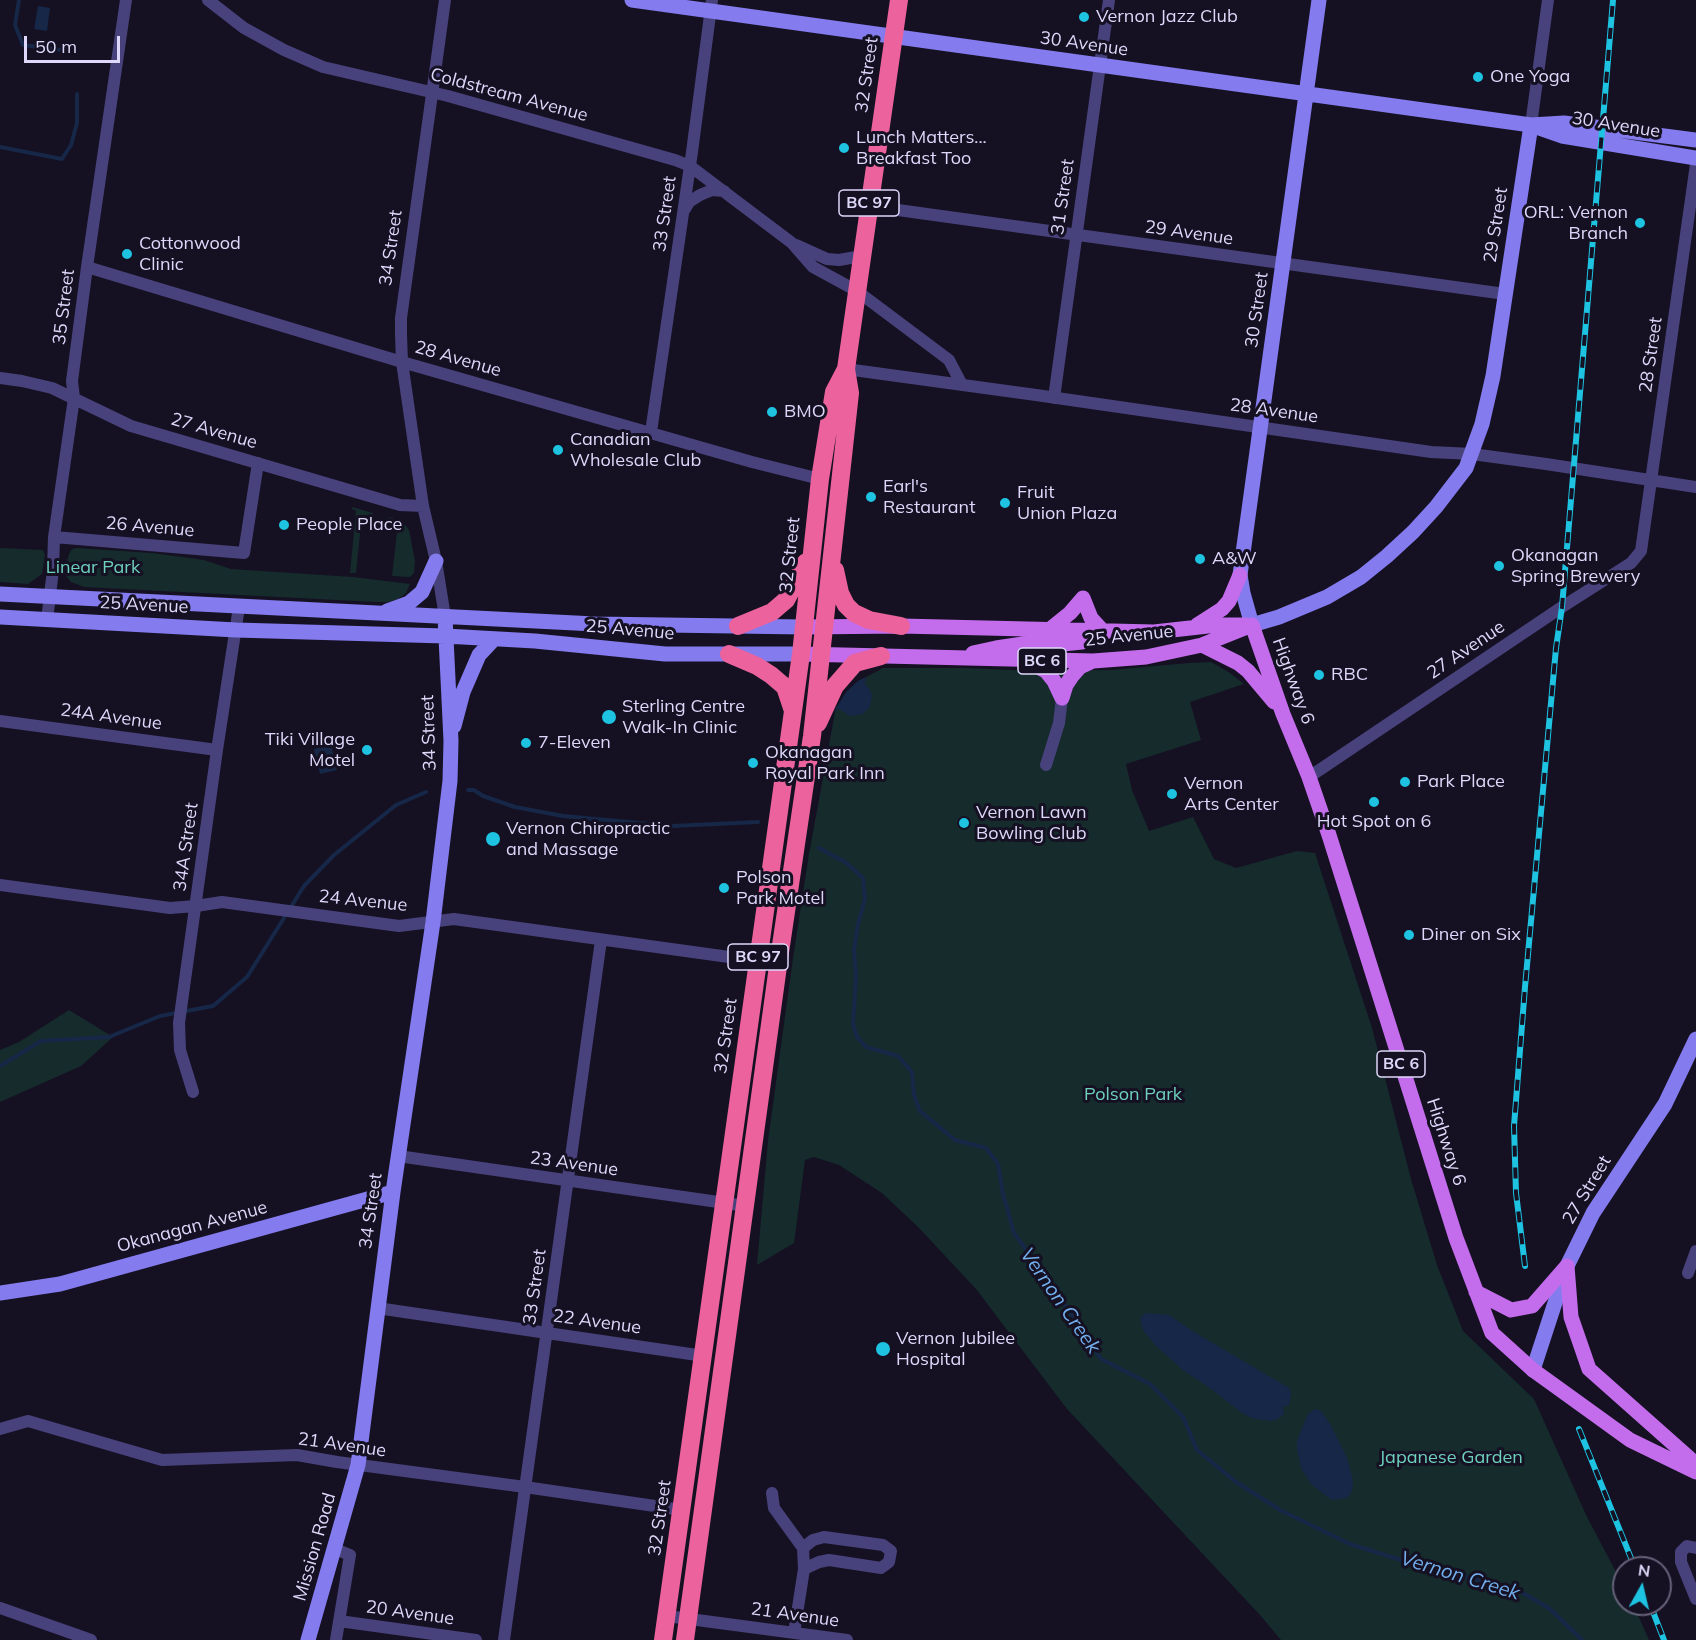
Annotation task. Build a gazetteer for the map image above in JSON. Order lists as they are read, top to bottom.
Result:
{
  "streets": {
    "highway": ["32 Street", "BC 97"],
    "main road": ["25 Avenue", "BC 6", "Highway 6"],
    "street": [
      "30 Avenue",
      "Coldstream Avenue",
      "31 Street",
      "33 Street",
      "29 Street",
      "29 Avenue",
      "34 Street",
      "35 Street",
      "30 Street",
      "28 Street",
      "28 Avenue",
      "27 Avenue",
      "26 Avenue",
      "24A Avenue",
      "34A Street",
      "24 Avenue",
      "23 Avenue",
      "27 Street",
      "Okanagan Avenue",
      "22 Avenue",
      "21 Avenue",
      "Mission Road",
      "20 Avenue"
    ]
  },
  "crossings": [
    ["30 Avenue", "32 Street"],
    ["30 Avenue", "31 Street"],
    ["30 Avenue", "33 Street"],
    ["30 Avenue", "29 Street"],
    ["30 Avenue", "30 Street"],
    ["32 Street", "Coldstream Avenue"],
    ["32 Street", "29 Avenue"],
    ["32 Street", "28 Avenue"],
    ["32 Street", "25 Avenue"],
    ["32 Street", "24 Avenue"],
    ["32 Street", "23 Avenue"],
    ["32 Street", "22 Avenue"],
    ["32 Street", "21 Avenue"],
    ["Coldstream Avenue", "33 Street"],
    ["Coldstream Avenue", "34 Street"],
    ["Coldstream Avenue", "28 Avenue"],
    ["31 Street", "29 Avenue"],
    ["31 Street", "28 Avenue"],
    ["33 Street", "28 Avenue"],
    ["33 Street", "24 Avenue"],
    ["33 Street", "23 Avenue"],
    ["33 Street", "22 Avenue"],
    ["33 Street", "21 Avenue"],
    ["29 Street", "29 Avenue"],
    ["29 Street", "28 Avenue"],
    ["29 Street", "25 Avenue"],
    ["29 Avenue", "30 Street"],
    ["34 Street", "28 Avenue"],
    ["34 Street", "27 Avenue"],
    ["34 Street", "25 Avenue"],
    ["34 Street", "24 Avenue"],
    ["34 Street", "23 Avenue"],
    ["34 Street", "Okanagan Avenue"],
    ["34 Street", "22 Avenue"],
    ["34 Street", "21 Avenue"],
    ["34 Street", "Mission Road"],
    ["35 Street", "28 Avenue"],
    ["35 Street", "27 Avenue"],
    ["35 Street", "26 Avenue"],
    ["35 Street", "25 Avenue"],
    ["30 Street", "28 Avenue"],
    ["30 Street", "25 Avenue"],
    ["30 Street", "Highway 6"],
    ["28 Street", "28 Avenue"],
    ["28 Street", "27 Avenue"],
    ["28 Avenue", "25 Avenue"],
    ["27 Avenue", "26 Avenue"],
    ["27 Avenue", "Highway 6"],
    ["25 Avenue", "Highway 6"],
    ["25 Avenue", "34A Street"],
    ["Highway 6", "27 Street"],
    ["24A Avenue", "34A Street"],
    ["34A Street", "24 Avenue"],
    ["21 Avenue", "Mission Road"]
  ],
  "water": ["Vernon Creek"],
  "parks": ["Linear Park", "Polson Park", "Japanese Garden"],
  "places": [
    "Vernon Jazz Club",
    "One Yoga",
    "Lunch Matters... Breakfast Too",
    "ORL: Vernon Branch",
    "Cottonwood Clinic",
    "BMO",
    "Canadian Wholesale Club",
    "Earl's Restaurant",
    "Fruit Union Plaza",
    "People Place",
    "A&W",
    "Okanagan Spring Brewery",
    "RBC",
    "Sterling Centre Walk-In Clinic",
    "7-Eleven",
    "Tiki Village Motel",
    "Okanagan Royal Park Inn",
    "Park Place",
    "Vernon Arts Center",
    "Hot Spot on 6",
    "Vernon Lawn Bowling Club",
    "Vernon Chiropractic and Massage",
    "Polson Park Motel",
    "Diner on Six",
    "Vernon Jubilee Hospital"
  ],
  "scale_bar": "50 m",
  "north": "top"
}
